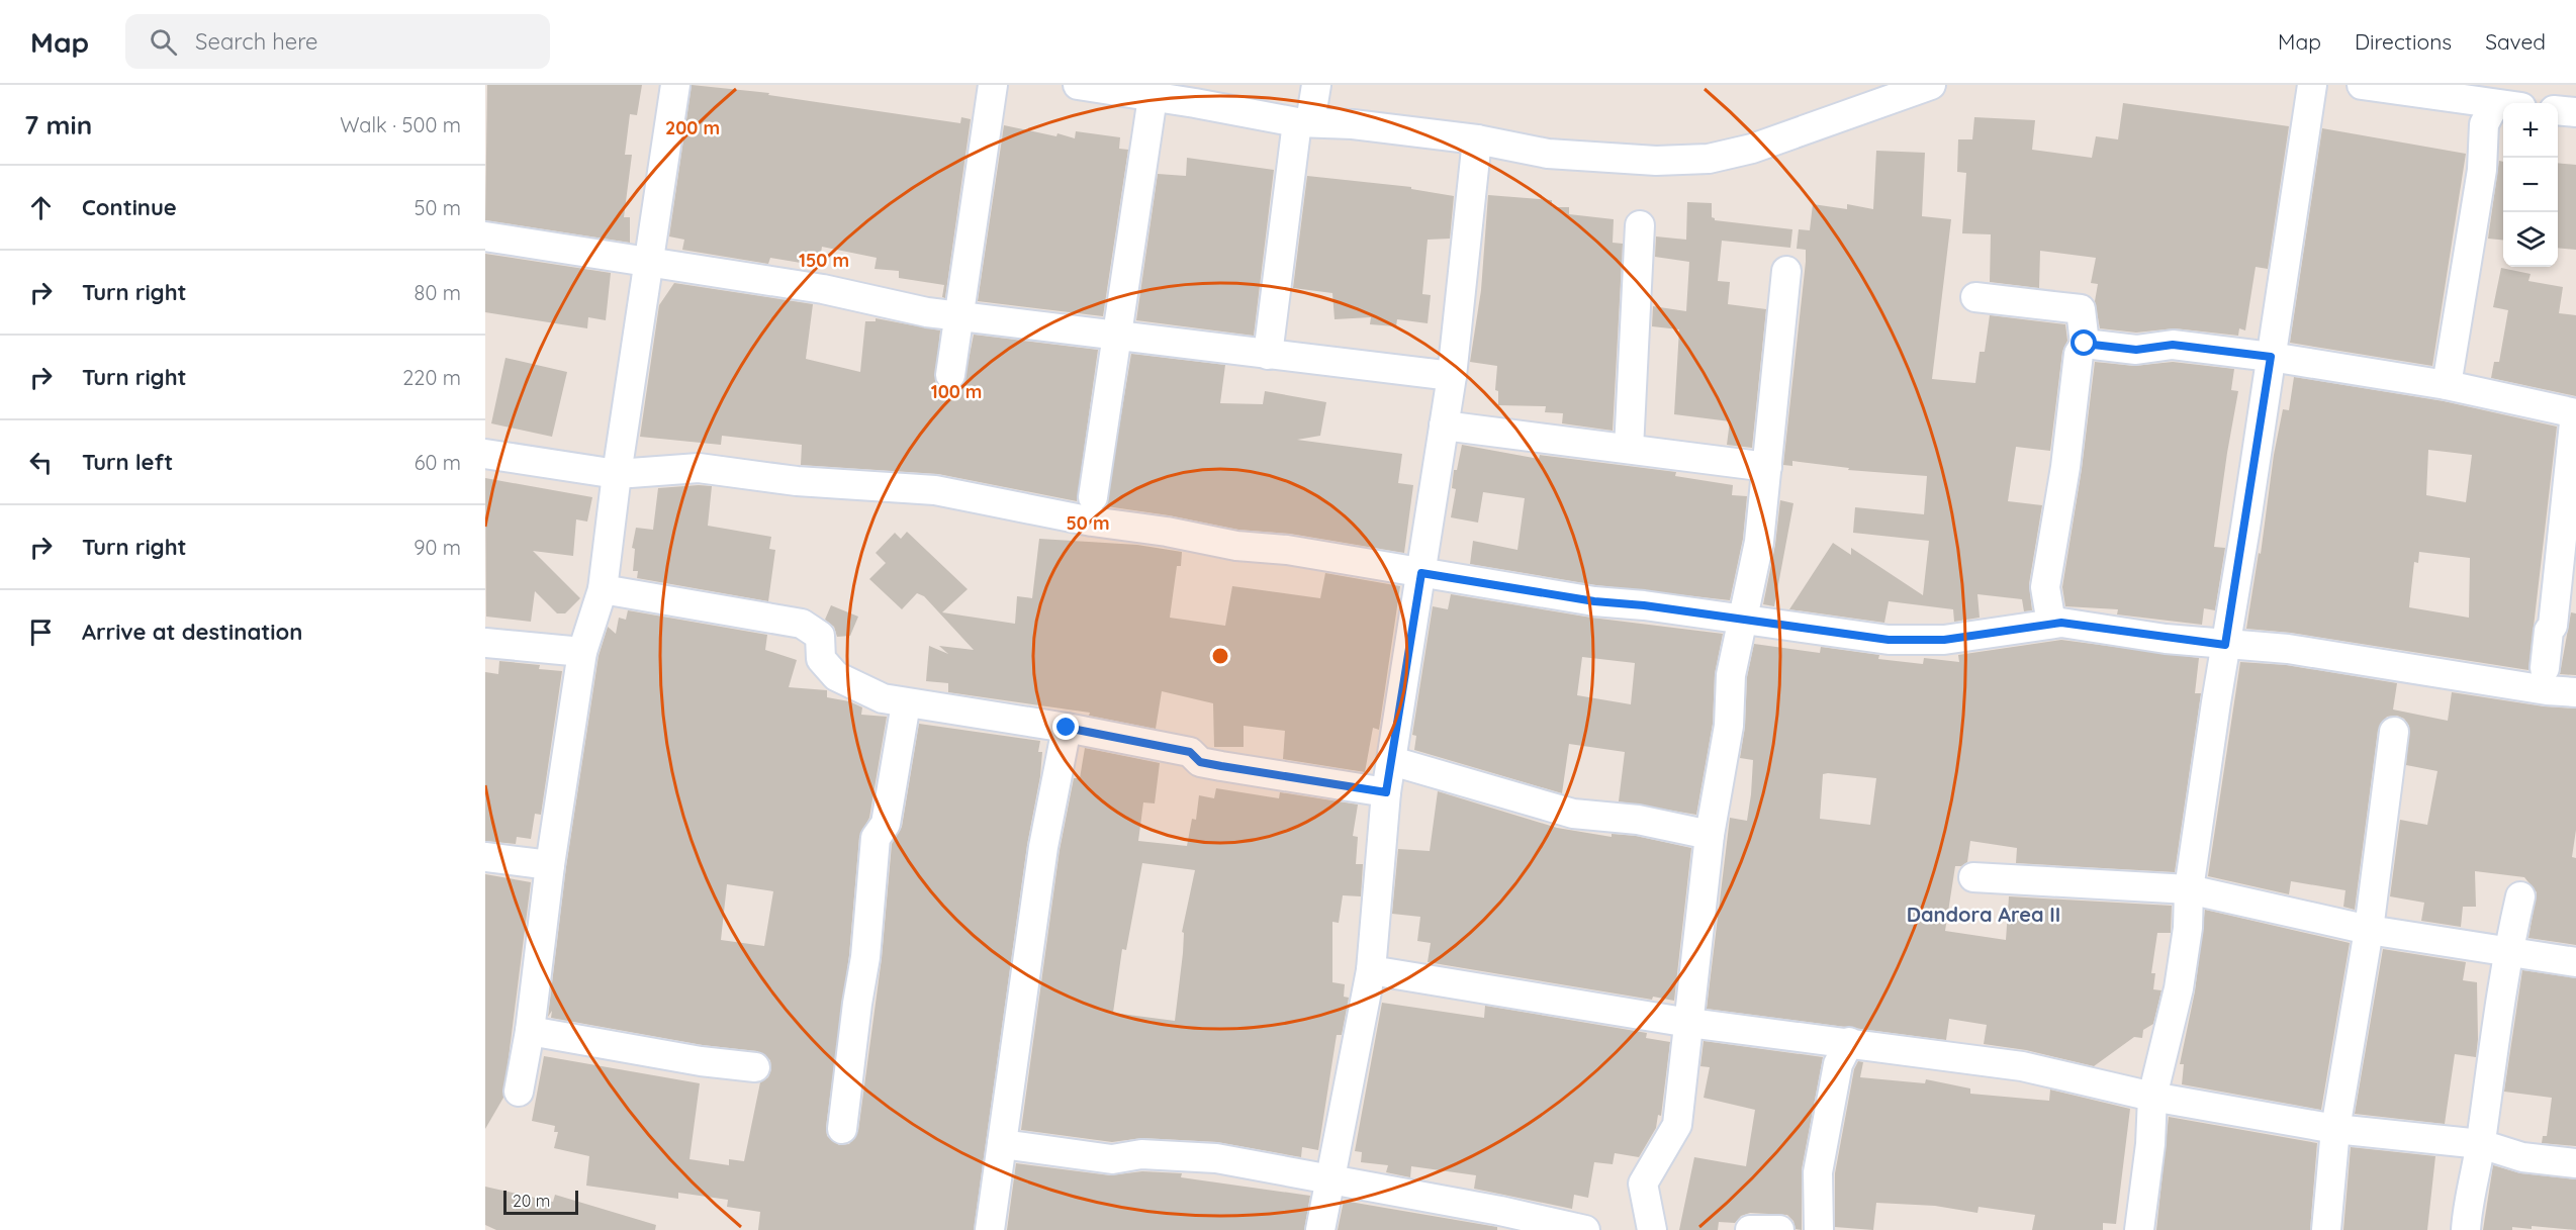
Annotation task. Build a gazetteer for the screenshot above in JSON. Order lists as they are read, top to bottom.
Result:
{
  "districts": ["Dandora Area II"],
  "scale_bar": "20 m",
  "page": {
    "header": "Map",
    "search": "Search here",
    "nav": ["Map", "Directions", "Saved"],
    "heading": ["7 min", "Walk · 500 m"],
    "map_buttons": ["+", "−"],
    "list": [
      ["Continue", "50 m"],
      ["Turn right", "80 m"],
      ["Turn right", "220 m"],
      ["Turn left", "60 m"],
      ["Turn right", "90 m"],
      "Arrive at destination"
    ],
    "scale": "20 m"
  },
  "rings": [
    "200 m",
    "150 m",
    "100 m",
    "50 m"
  ]
}
